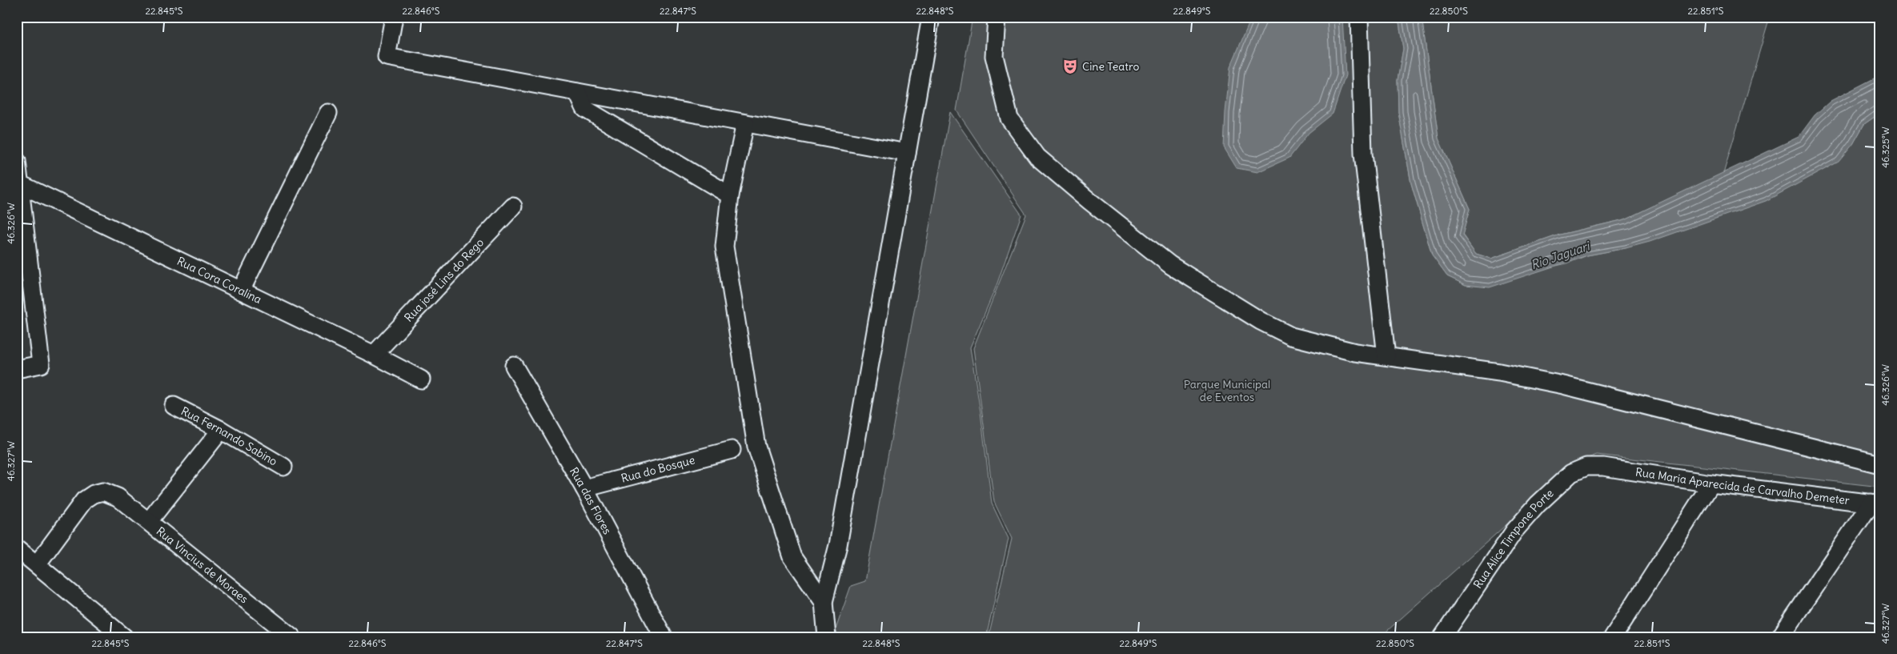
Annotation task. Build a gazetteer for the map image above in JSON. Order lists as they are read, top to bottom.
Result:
{
  "streets": {
    "street": [
      "Rua Cora Coralina",
      "Rua josé Lins do Rego",
      "Rua Fernando Sabino",
      "Rua do Bosque",
      "Rua Maria Aparecida de Carvalho Demeter",
      "Rua das Flores",
      "Rua Alice Timpone Porte",
      "Rua Vincius de Moraes"
    ]
  },
  "crossings": [
    ["Rua Cora Coralina", "Rua josé Lins do Rego"],
    ["Rua do Bosque", "Rua das Flores"],
    ["Rua Maria Aparecida de Carvalho Demeter", "Rua Alice Timpone Porte"]
  ],
  "water": ["Rio Jaguari"],
  "parks": ["Parque Municipal de Eventos"],
  "places": {
    "theatre": ["Cine Teatro"]
  },
  "coordinates": [
    "22.845°S",
    "22.846°S",
    "22.847°S",
    "22.848°S",
    "22.849°S",
    "22.850°S",
    "22.851°S",
    "46.325°W",
    "46.326°W",
    "46.327°W"
  ]
}
